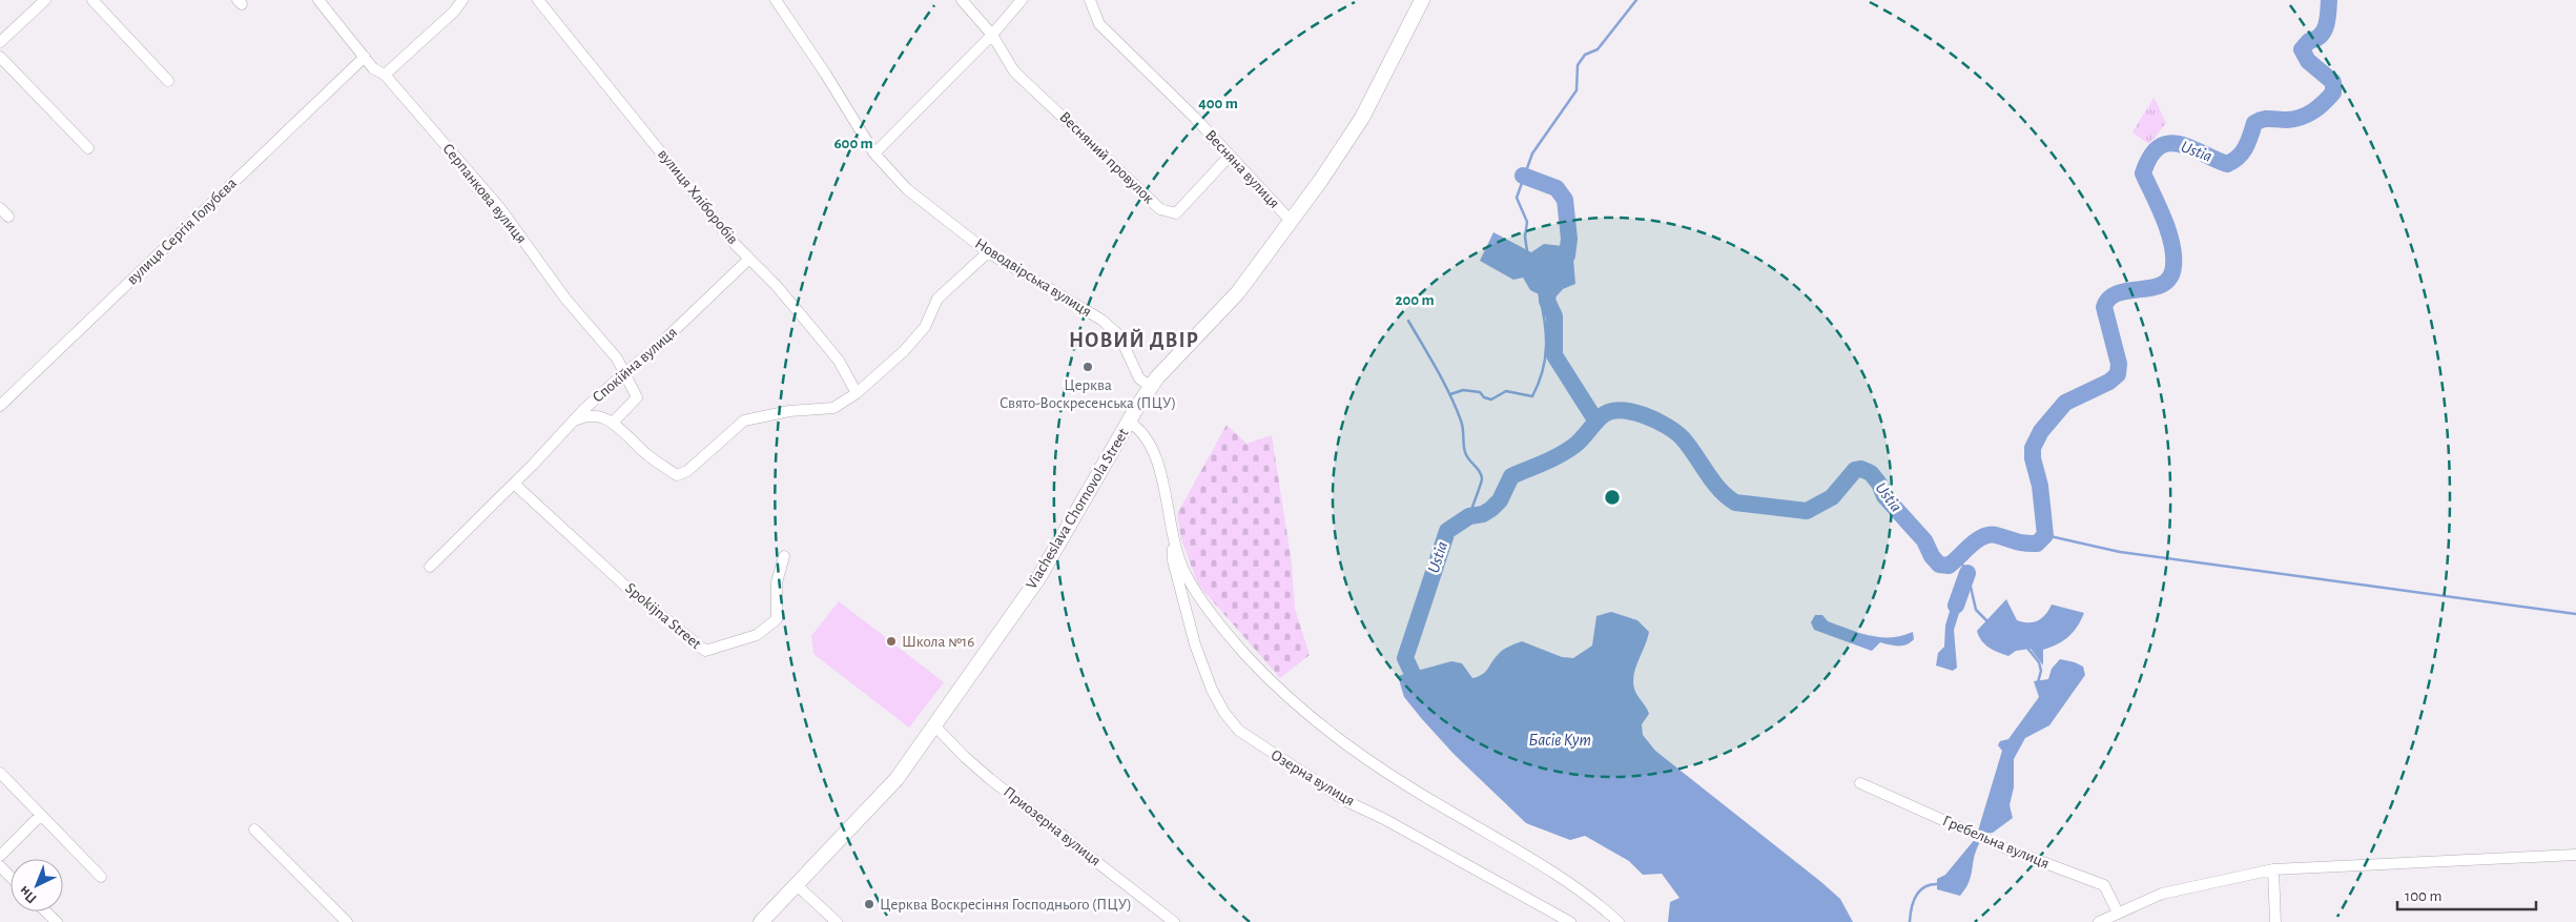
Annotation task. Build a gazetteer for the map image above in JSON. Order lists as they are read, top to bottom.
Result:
{
  "streets": {
    "main road": ["Viacheslava Chornovola Street"],
    "street": [
      "Весняний провулок",
      "Весняна вулиця",
      "Серпанкова вулиця",
      "вулиця Хліборобів",
      "вулиця Сергія Голубєва",
      "Новодвірська вулиця",
      "Спокійна вулиця",
      "Spokijna Street",
      "Озерна вулиця",
      "Приозерна вулиця",
      "Гребельна вулиця"
    ]
  },
  "crossings": [
    ["Весняний провулок", "Весняна вулиця"],
    ["Весняна вулиця", "Viacheslava Chornovola Street"],
    ["Серпанкова вулиця", "вулиця Сергія Голубєва"],
    ["Серпанкова вулиця", "Спокійна вулиця"],
    ["вулиця Хліборобів", "Спокійна вулиця"],
    ["Новодвірська вулиця", "Viacheslava Chornovola Street"],
    ["Спокійна вулиця", "Spokijna Street"],
    ["Viacheslava Chornovola Street", "Приозерна вулиця"]
  ],
  "districts": ["НОВИЙ ДВІР"],
  "water": ["Ustia", "Басів Кут"],
  "places": ["Церква Свято-Воскресенська (ПЦУ)", "Школа №16", "Церква Воскресіння Господнього (ПЦУ)"],
  "scale_bar": "100 m",
  "north": "bottom left",
  "rings": ["400 m", "600 m", "200 m"]
}
